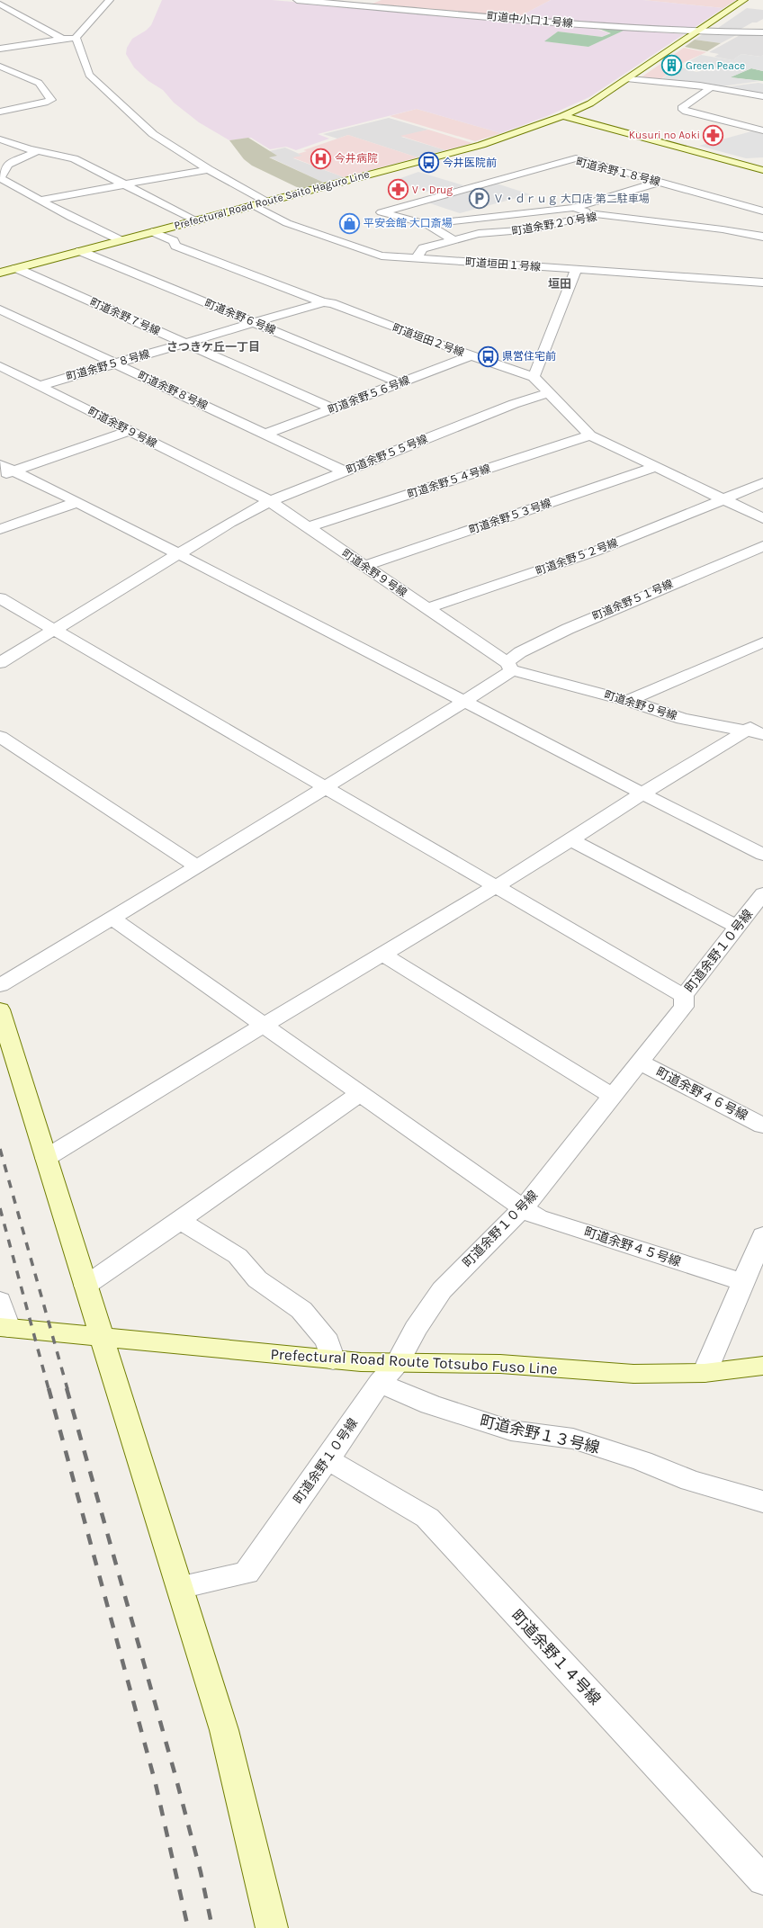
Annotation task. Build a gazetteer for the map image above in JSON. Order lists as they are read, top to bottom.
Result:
{
  "streets": {
    "main road": ["Prefectural Road Route Saito Haguro Line", "Prefectural Road Route Totsubo Fuso Line"],
    "street": [
      "町道中小口１号線",
      "町道余野１８号線",
      "町道余野２０号線",
      "町道垣田１号線",
      "町道余野７号線",
      "町道余野６号線",
      "町道垣田２号線",
      "町道余野５８号線",
      "町道余野８号線",
      "町道余野５６号線",
      "町道余野９号線",
      "町道余野５５号線",
      "町道余野５４号線",
      "町道余野５３号線",
      "町道余野５２号線",
      "町道余野５１号線",
      "町道余野１０号線",
      "町道余野４６号線",
      "町道余野４５号線",
      "町道余野１３号線",
      "町道余野１４号線"
    ]
  },
  "crossings": [
    ["町道中小口１号線", "Prefectural Road Route Saito Haguro Line"],
    ["町道余野１８号線", "町道余野２０号線"],
    ["Prefectural Road Route Saito Haguro Line", "町道垣田１号線"],
    ["Prefectural Road Route Saito Haguro Line", "町道余野７号線"],
    ["Prefectural Road Route Saito Haguro Line", "町道余野６号線"],
    ["Prefectural Road Route Saito Haguro Line", "町道垣田２号線"],
    ["町道余野２０号線", "町道垣田１号線"],
    ["町道余野７号線", "町道余野５８号線"],
    ["町道余野７号線", "町道余野５６号線"],
    ["町道余野６号線", "町道余野５８号線"],
    ["町道余野６号線", "町道余野５６号線"],
    ["町道垣田２号線", "町道余野５８号線"],
    ["町道垣田２号線", "町道余野５６号線"],
    ["町道垣田２号線", "町道余野５５号線"],
    ["町道垣田２号線", "町道余野５４号線"],
    ["町道垣田２号線", "町道余野５３号線"],
    ["町道垣田２号線", "町道余野５２号線"],
    ["町道余野５８号線", "町道余野８号線"],
    ["町道余野５８号線", "町道余野９号線"],
    ["町道余野８号線", "町道余野５６号線"],
    ["町道余野８号線", "町道余野５５号線"],
    ["町道余野９号線", "町道余野５５号線"],
    ["町道余野９号線", "町道余野５４号線"],
    ["町道余野９号線", "町道余野５３号線"],
    ["町道余野９号線", "町道余野５２号線"],
    ["町道余野９号線", "町道余野５１号線"],
    ["町道余野５１号線", "町道余野４５号線"],
    ["町道余野１０号線", "町道余野４６号線"],
    ["町道余野１０号線", "町道余野４５号線"],
    ["町道余野１０号線", "Prefectural Road Route Totsubo Fuso Line"],
    ["町道余野１０号線", "町道余野１３号線"],
    ["町道余野１０号線", "町道余野１４号線"]
  ],
  "districts": ["垣田", "さつきケ丘一丁目"],
  "places": {
    "building": ["Green Peace"],
    "pharmacy": ["Kusuri no Aoki", "V・Drug"],
    "hospital": ["今井病院"],
    "bus stop": ["今井医院前", "県営住宅前"],
    "parking": ["Ｖ・ｄｒｕｇ 大口店 第二駐車場"],
    "shop": ["平安会館 大口斎場"]
  }
}
